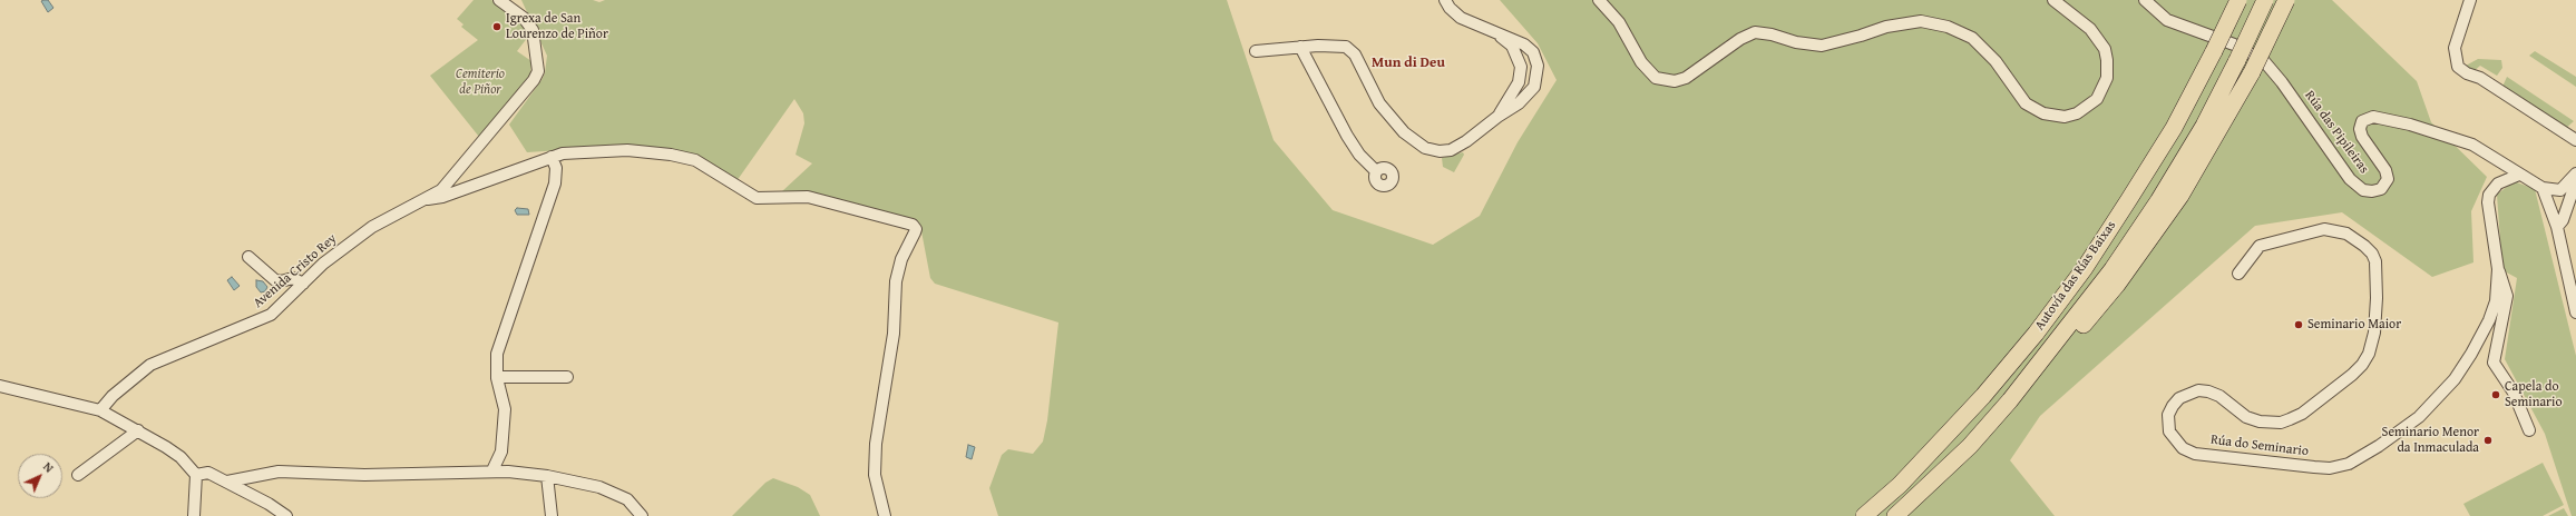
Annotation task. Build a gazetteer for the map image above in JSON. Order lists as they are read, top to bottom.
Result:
{
  "streets": {
    "highway": ["Autovía das Rías Baixas"],
    "street": ["Rúa das Pipileiras", "Avenida Cristo Rey", "Rúa do Seminario"]
  },
  "crossings": [
    ["Rúa das Pipileiras", "Rúa do Seminario"]
  ],
  "districts": ["Mun di Deu"],
  "parks": ["Cemiterio de Piñor"],
  "places": [
    "Igrexa de San Lourenzo de Piñor",
    "Seminario Maior",
    "Capela do Seminario",
    "Seminario Menor da Inmaculada"
  ],
  "north": "top right"
}
